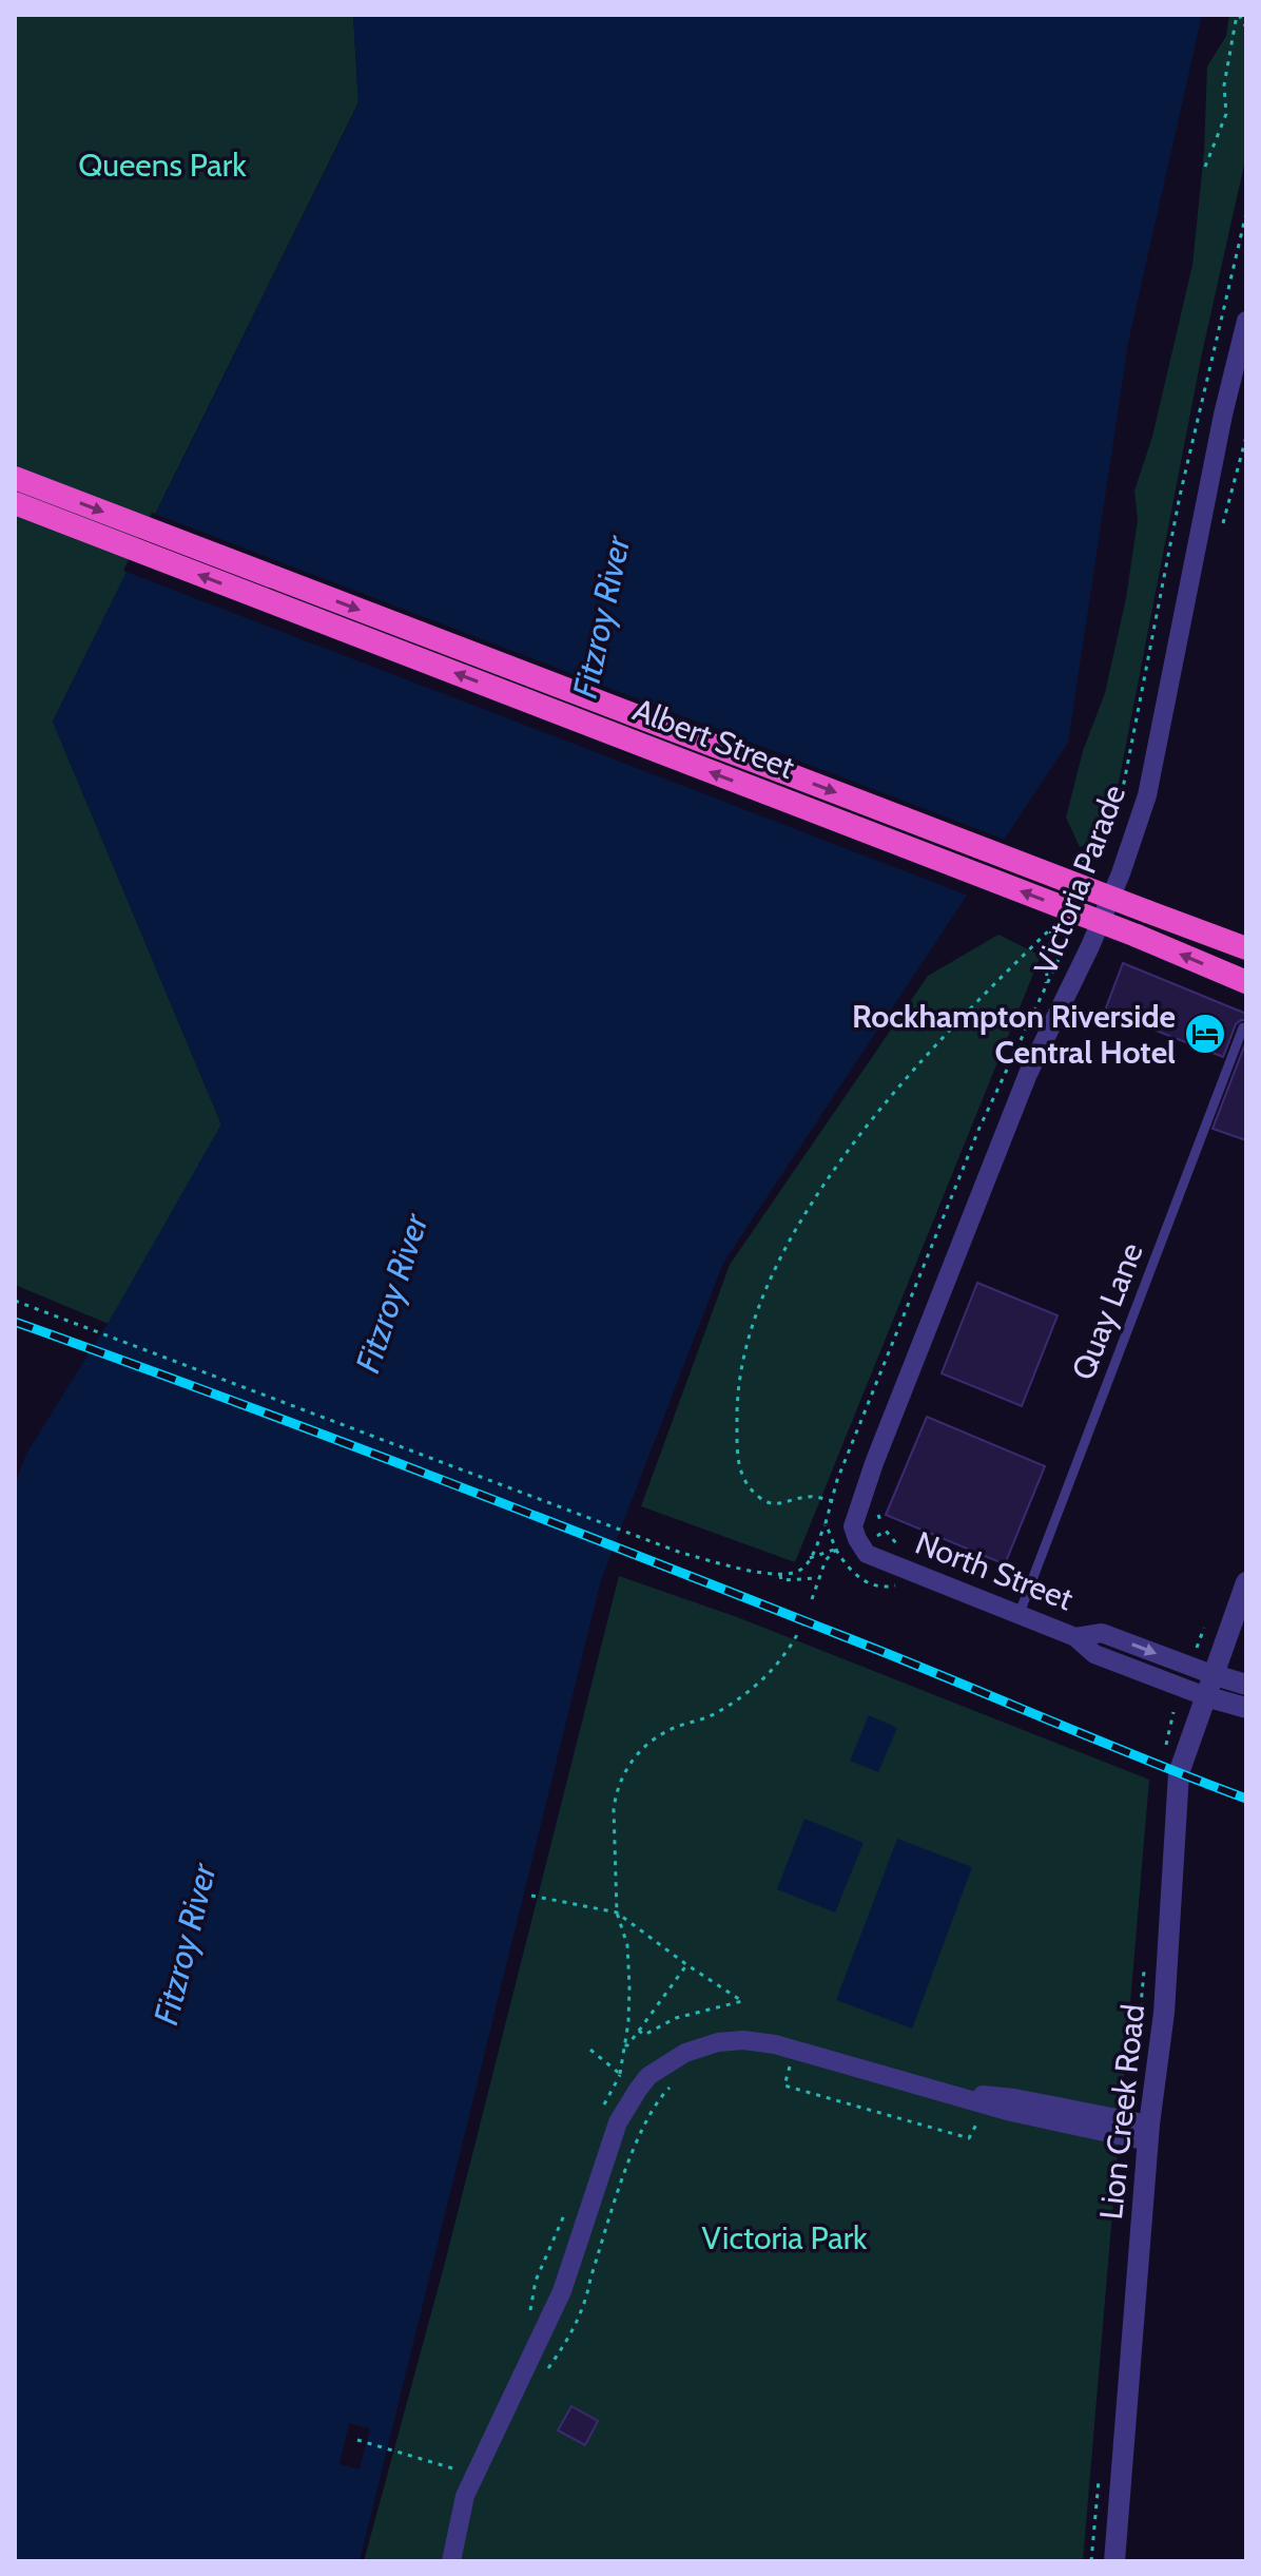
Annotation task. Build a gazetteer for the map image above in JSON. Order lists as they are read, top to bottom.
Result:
{
  "streets": {
    "highway": ["Albert Street"],
    "street": ["Victoria Parade", "North Street", "Lion Creek Road"],
    "lane": ["Quay Lane"]
  },
  "crossings": [
    ["Victoria Parade", "North Street"],
    ["Quay Lane", "North Street"],
    ["North Street", "Lion Creek Road"]
  ],
  "water": ["Fitzroy River"],
  "parks": ["Queens Park", "Victoria Park"],
  "places": {
    "hotel": ["Rockhampton Riverside Central Hotel"]
  }
}
